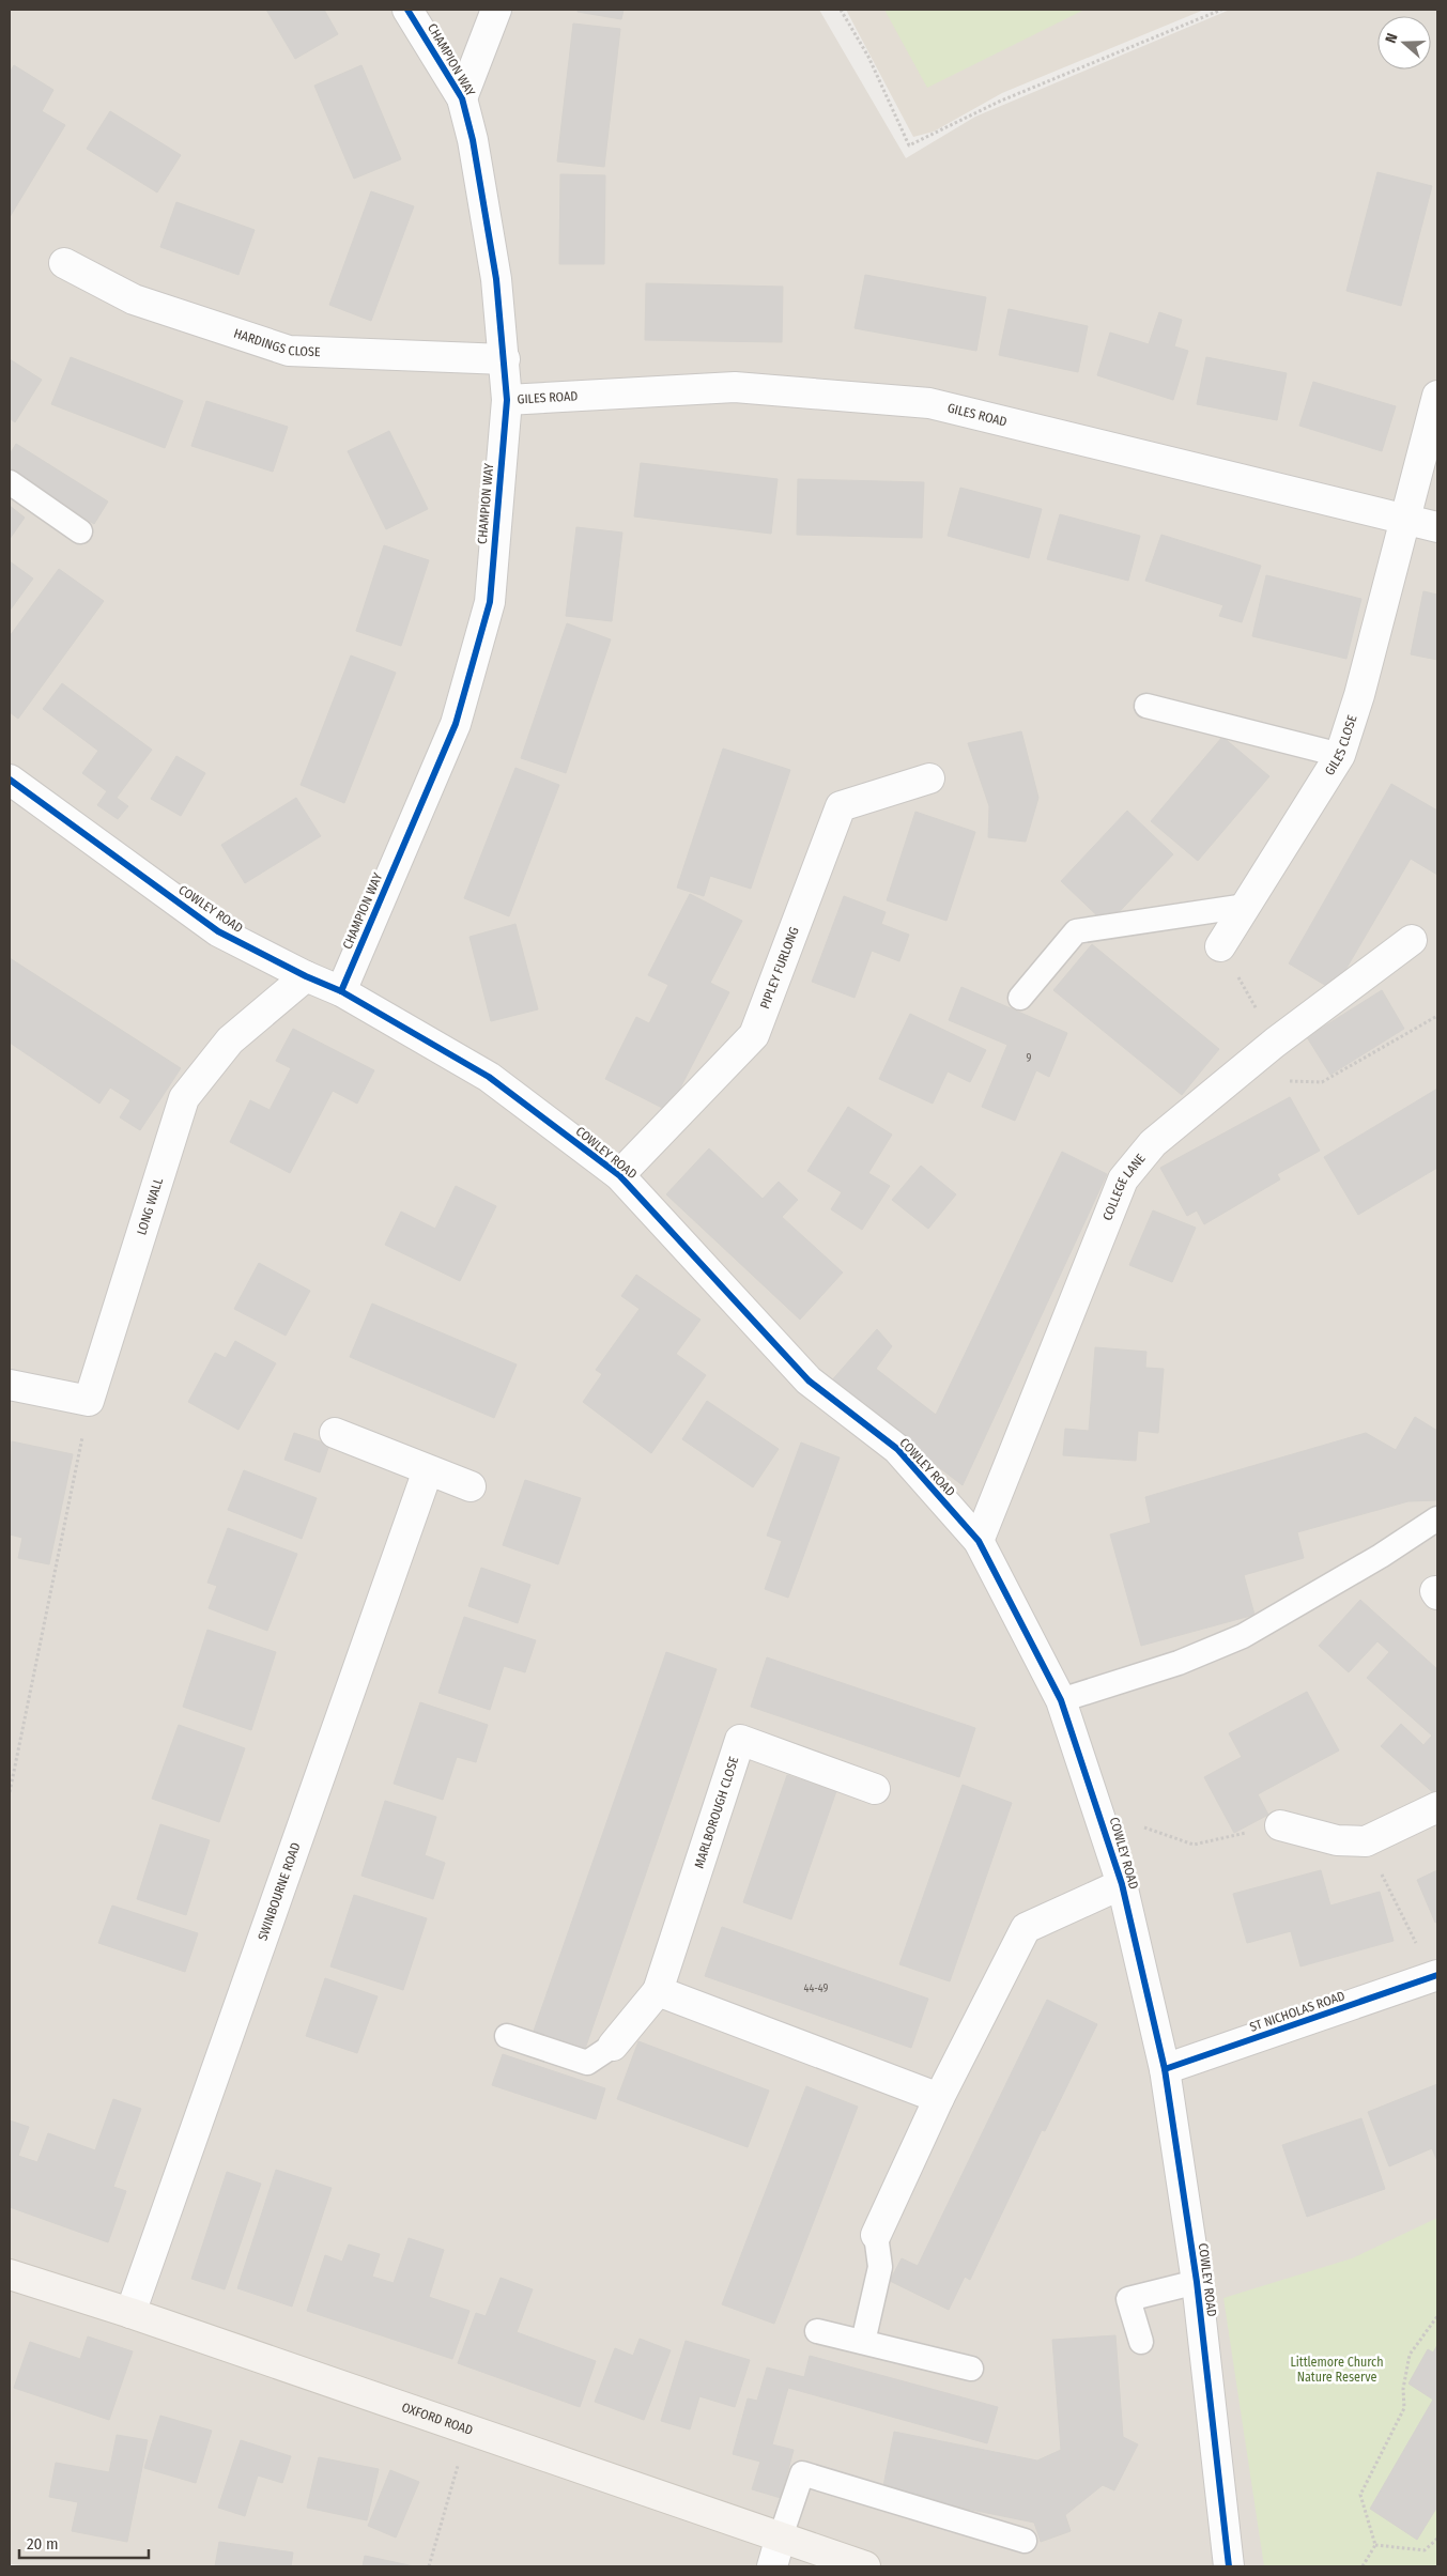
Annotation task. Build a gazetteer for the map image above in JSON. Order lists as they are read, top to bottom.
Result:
{
  "streets": {
    "street": [
      "CHAMPION WAY",
      "HARDINGS CLOSE",
      "GILES ROAD",
      "GILES CLOSE",
      "COWLEY ROAD",
      "PIPLEY FURLONG",
      "COLLEGE LANE",
      "LONG WALL",
      "MARLBOROUGH CLOSE",
      "SWINBOURNE ROAD",
      "ST NICHOLAS ROAD",
      "OXFORD ROAD"
    ]
  },
  "crossings": [
    ["CHAMPION WAY", "HARDINGS CLOSE"],
    ["CHAMPION WAY", "GILES ROAD"],
    ["CHAMPION WAY", "COWLEY ROAD"],
    ["GILES ROAD", "GILES CLOSE"],
    ["COWLEY ROAD", "PIPLEY FURLONG"],
    ["COWLEY ROAD", "COLLEGE LANE"],
    ["COWLEY ROAD", "LONG WALL"],
    ["COWLEY ROAD", "ST NICHOLAS ROAD"],
    ["SWINBOURNE ROAD", "OXFORD ROAD"]
  ],
  "parks": ["Littlemore Church Nature Reserve"],
  "house_numbers": ["9", "44-49"],
  "scale_bar": "20 m",
  "north": "left"
}
